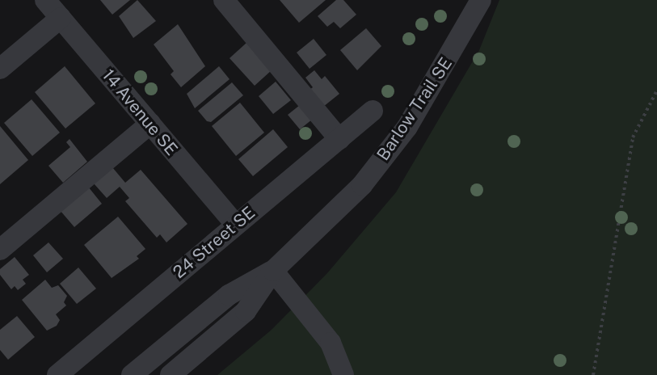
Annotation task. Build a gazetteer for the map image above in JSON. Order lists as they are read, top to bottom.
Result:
{
  "streets": {
    "street": ["Barlow Trail SE", "14 Avenue SE", "24 Street SE"]
  },
  "crossings": [
    ["14 Avenue SE", "24 Street SE"]
  ]
}
